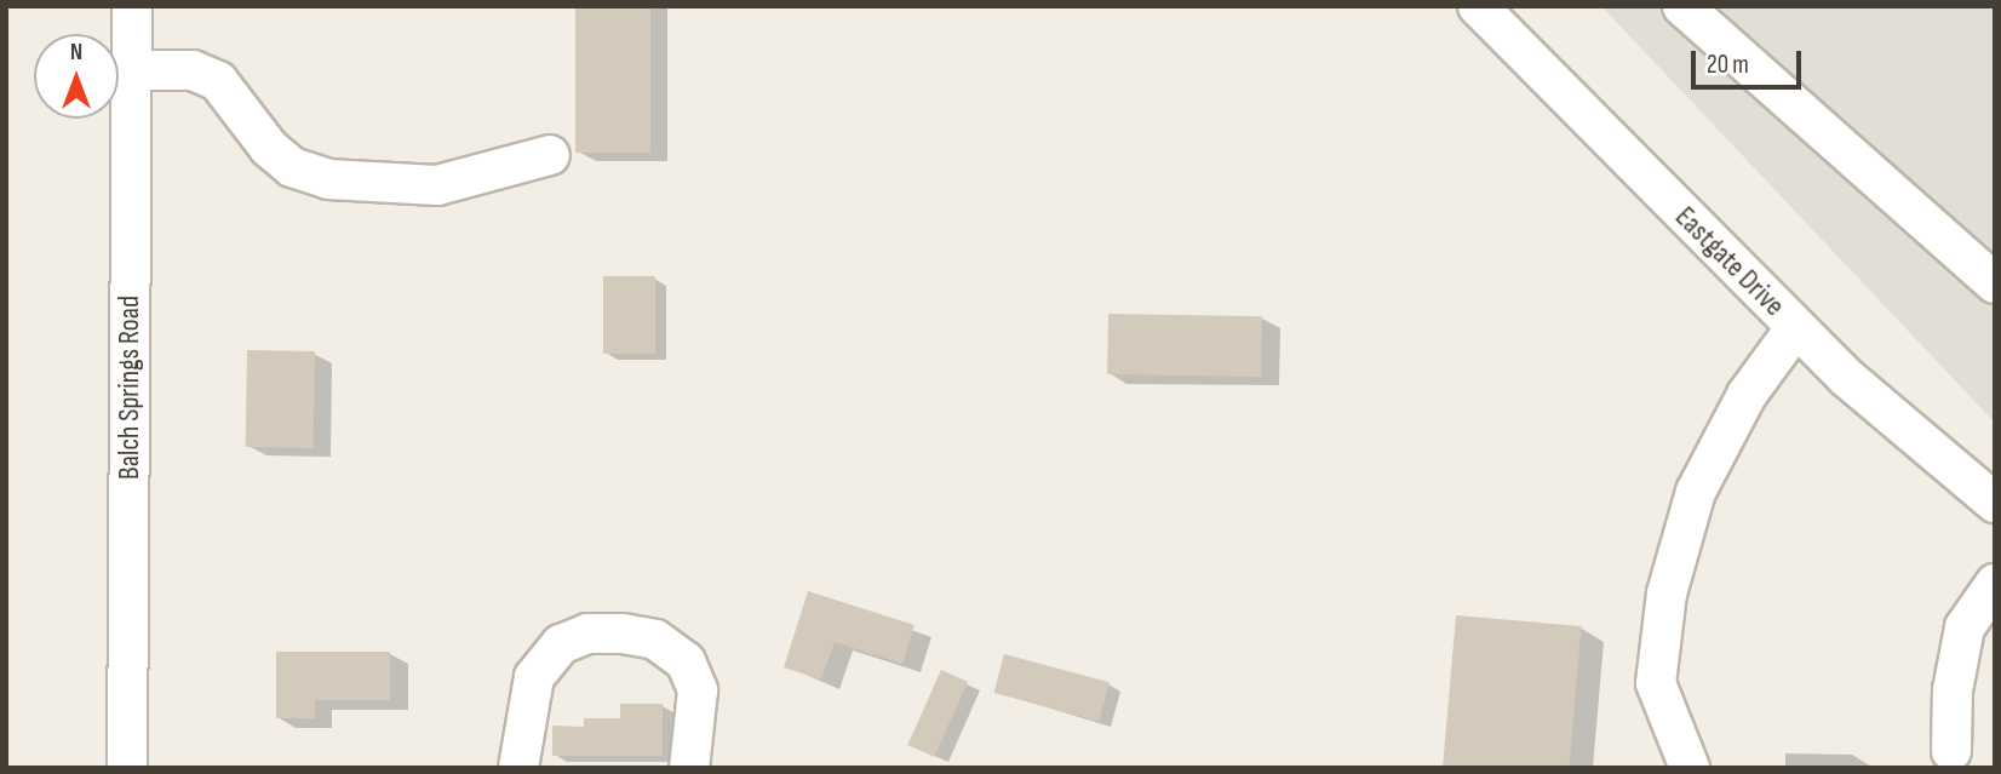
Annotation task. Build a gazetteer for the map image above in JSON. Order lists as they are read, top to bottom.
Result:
{
  "streets": {
    "street": ["Eastgate Drive", "Balch Springs Road"]
  },
  "scale_bar": "20 m",
  "north": "top"
}
